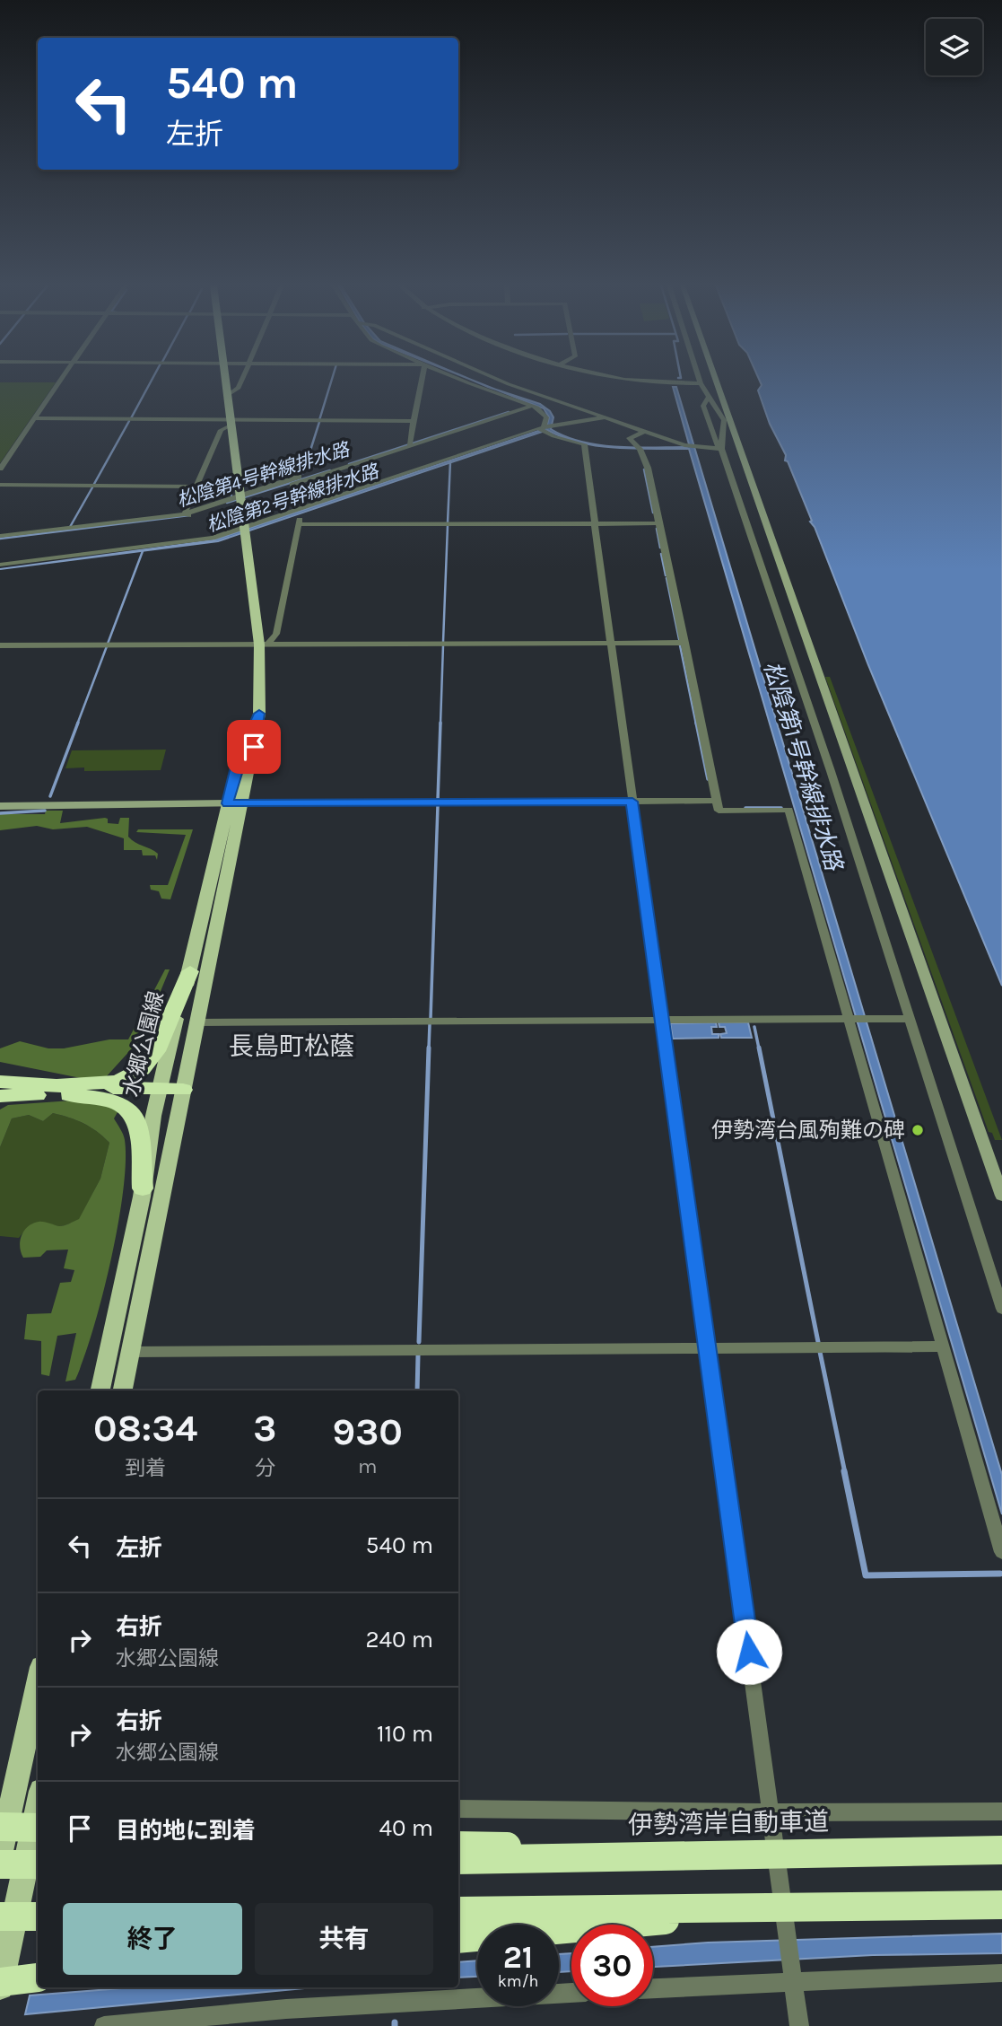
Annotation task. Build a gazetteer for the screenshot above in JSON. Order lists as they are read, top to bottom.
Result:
{
  "streets": {
    "highway": ["伊勢湾岸自動車道"],
    "main road": ["水郷公園線"]
  },
  "districts": ["長島町松蔭"],
  "water": ["松陰第4号幹線排水路", "松陰第2号幹線排水路", "松陰第1号幹線排水路"],
  "places": ["伊勢湾台風殉難の碑"],
  "page": {
    "turn": ["540 m", "左折"],
    "eta": [
      "08:34",
      "到着",
      "3",
      "分",
      "930",
      "m"
    ],
    "list": [
      {
        "name": "左折",
        "value": "540 m"
      },
      {
        "name": "右折",
        "note": "水郷公園線",
        "value": "240 m"
      },
      {
        "name": "右折",
        "note": "水郷公園線",
        "value": "110 m"
      },
      {
        "name": "目的地に到着",
        "value": "40 m"
      }
    ],
    "buttons": ["終了", "共有"],
    "speed": "21 km/h",
    "limit": "30"
  }
}
